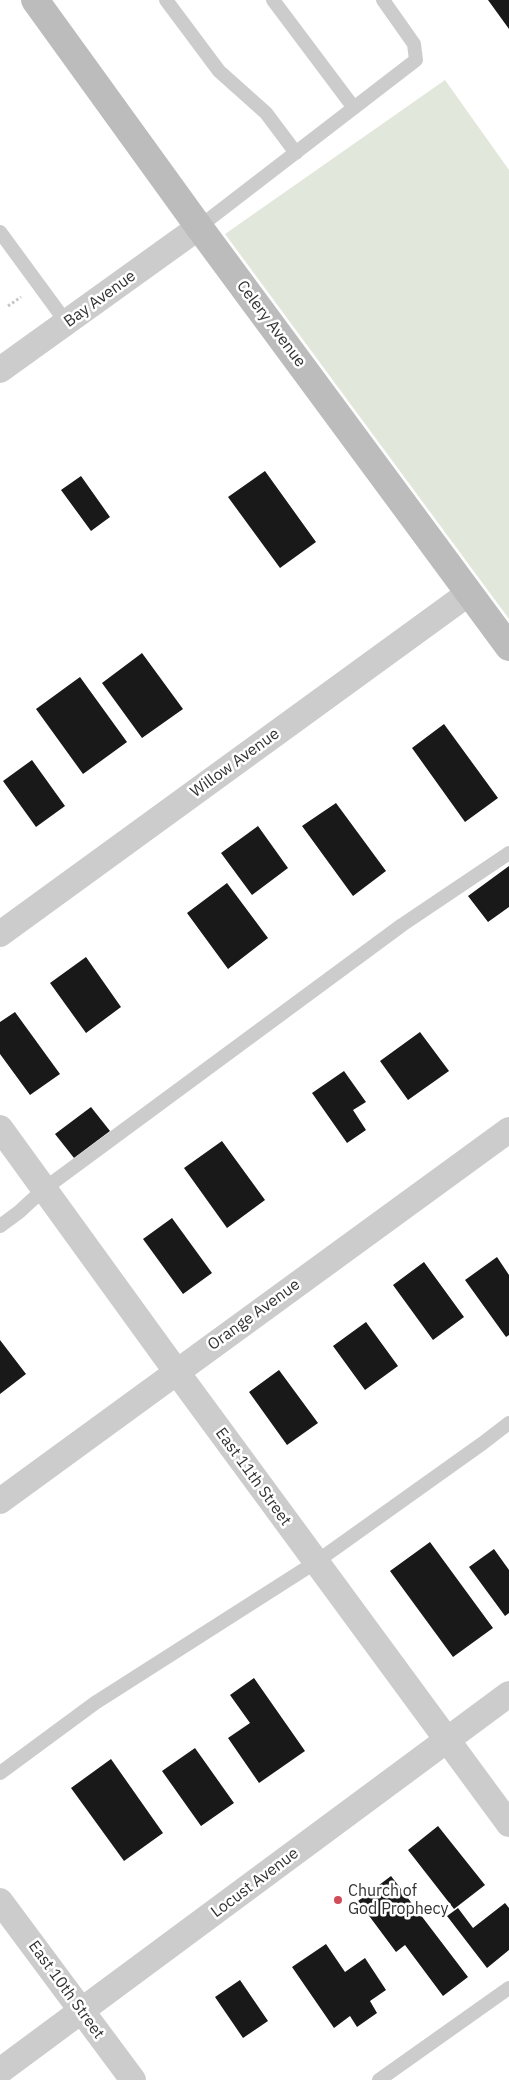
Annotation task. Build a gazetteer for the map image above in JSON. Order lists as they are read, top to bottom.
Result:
{
  "streets": {
    "main road": ["Celery Avenue"],
    "street": [
      "Bay Avenue",
      "Willow Avenue",
      "Orange Avenue",
      "East 11th Street",
      "Locust Avenue",
      "East 10th Street"
    ]
  },
  "crossings": [
    ["Bay Avenue", "Celery Avenue"],
    ["Celery Avenue", "Willow Avenue"],
    ["Orange Avenue", "East 11th Street"],
    ["East 11th Street", "Locust Avenue"],
    ["Locust Avenue", "East 10th Street"]
  ],
  "places": ["Church of God Prophecy"]
}
